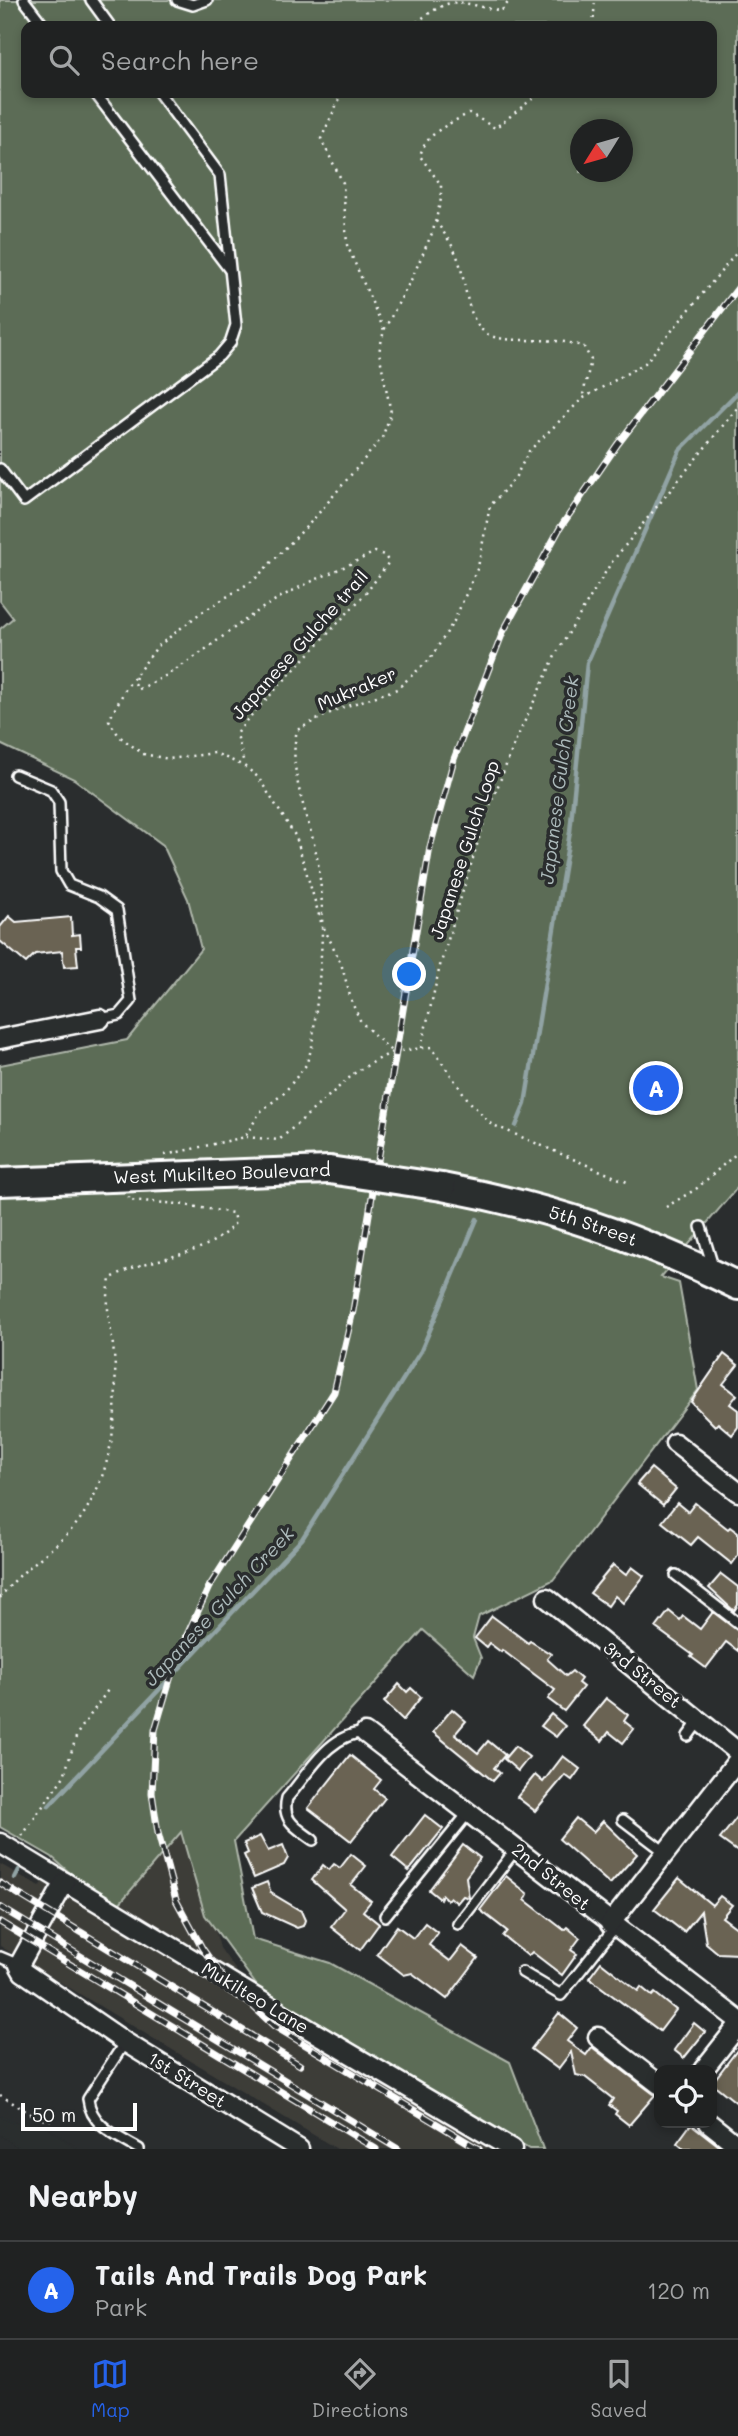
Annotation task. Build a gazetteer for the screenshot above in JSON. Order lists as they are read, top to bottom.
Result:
{
  "streets": {
    "main road": ["West Mukilteo Boulevard", "5th Street"],
    "street": [
      "3rd Street",
      "2nd Street",
      "Mukilteo Lane",
      "1st Street"
    ],
    "path": ["Japanese Gulche trail", "Mukraker", "Japanese Gulch Loop"]
  },
  "crossings": [
    ["West Mukilteo Boulevard", "5th Street"]
  ],
  "water": ["Japanese Gulch Creek"],
  "scale_bar": "50 m",
  "north": "bottom left",
  "page": {
    "search": "Search here",
    "pins": "A",
    "scale": "50 m",
    "heading": "Nearby",
    "list": [
      {
        "mark": "A",
        "name": "Tails And Trails Dog Park",
        "note": "Park",
        "value": "120 m"
      }
    ],
    "nav": ["Map", "Directions", "Saved"]
  }
}
